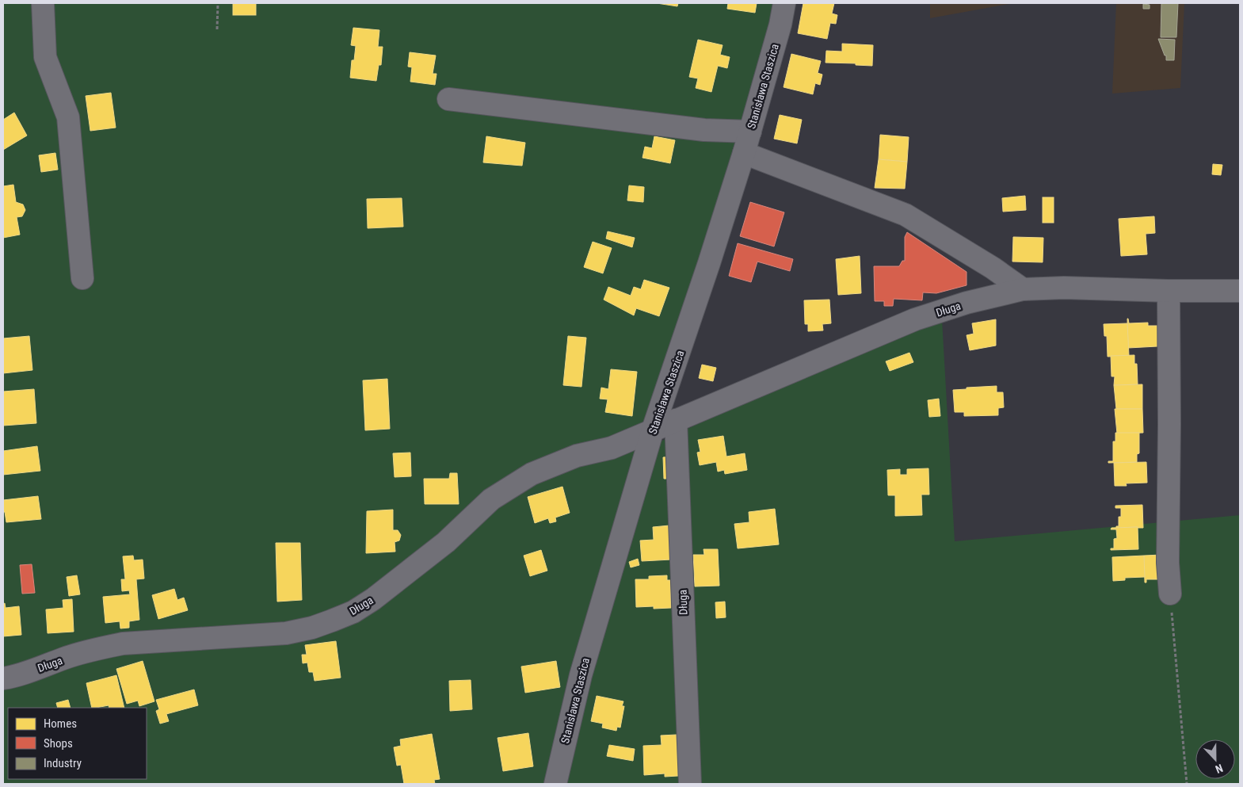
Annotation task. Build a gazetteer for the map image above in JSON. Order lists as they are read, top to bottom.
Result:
{
  "streets": {
    "street": ["Stanisława Staszica", "Długa"]
  },
  "crossings": [
    ["Stanisława Staszica", "Długa"]
  ],
  "legend": ["Homes", "Shops", "Industry"],
  "north": "bottom"
}
